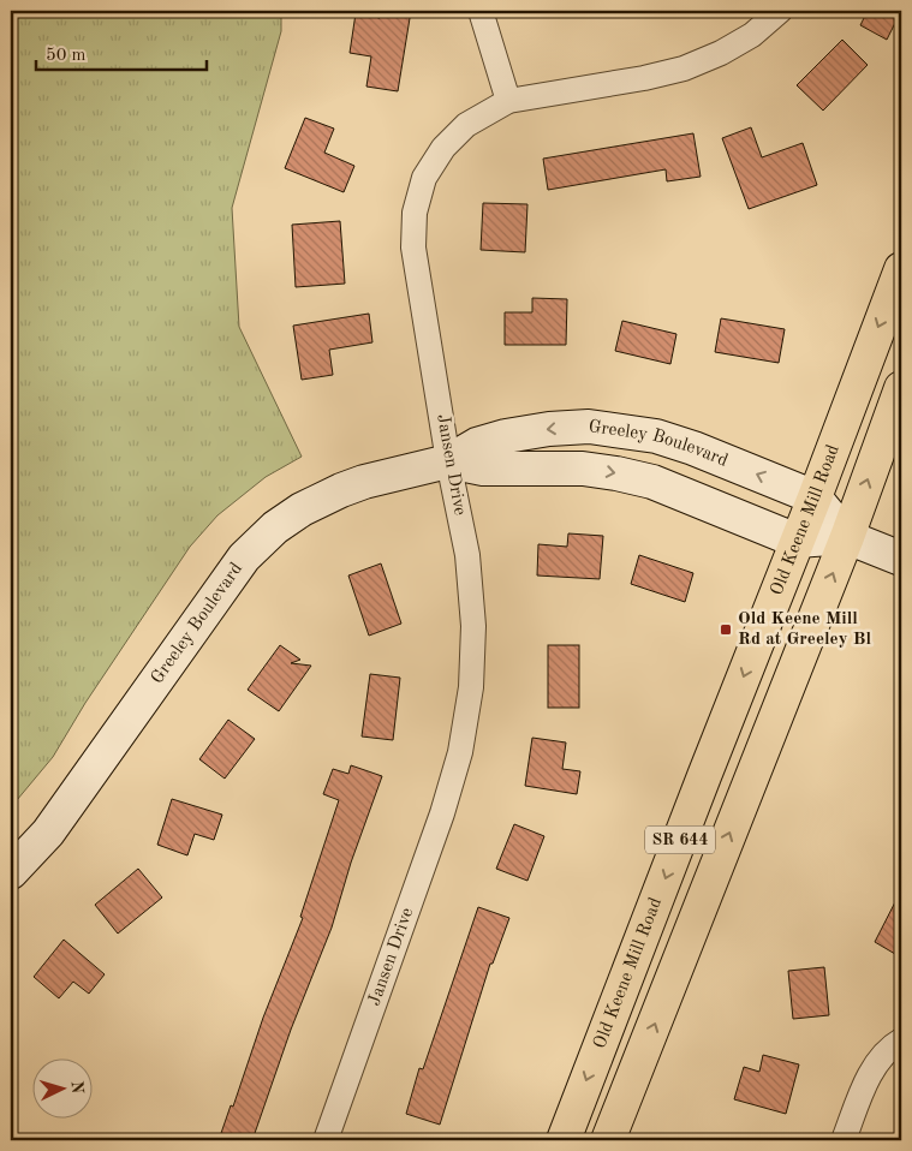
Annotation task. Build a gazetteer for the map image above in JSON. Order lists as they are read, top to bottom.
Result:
{
  "streets": {
    "main road": ["Old Keene Mill Road", "SR 644"],
    "street": ["Greeley Boulevard", "Jansen Drive"]
  },
  "crossings": [
    ["Greeley Boulevard", "Jansen Drive"],
    ["Greeley Boulevard", "Old Keene Mill Road"],
    ["Greeley Boulevard", "SR 644"]
  ],
  "places": {
    "transit": ["Old Keene Mill Rd at Greeley Bl"]
  },
  "scale_bar": "50 m",
  "north": "right"
}
